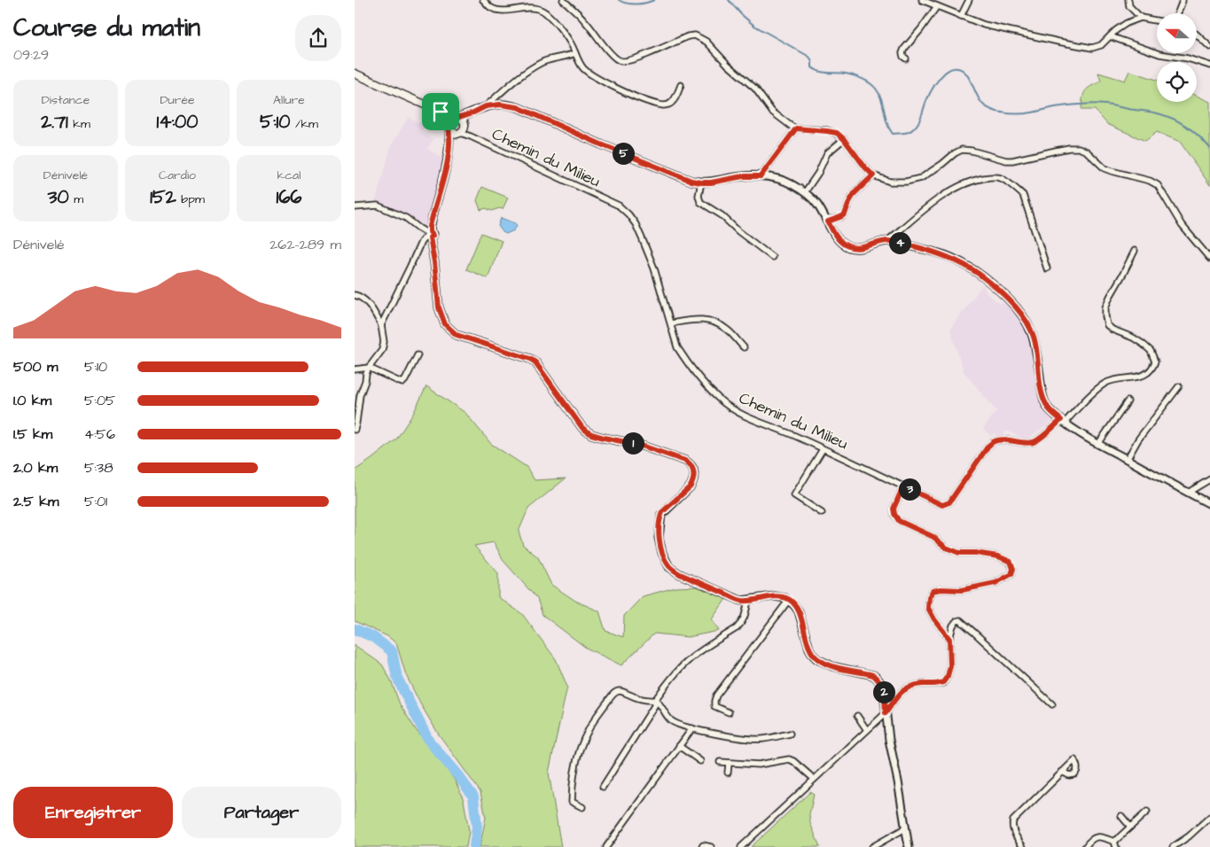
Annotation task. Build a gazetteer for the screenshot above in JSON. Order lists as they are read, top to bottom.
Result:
{
  "streets": {
    "street": ["Chemin du Milieu"]
  },
  "north": "left",
  "page": {
    "heading": ["Course du matin", "09:29"],
    "stats": [
      ["Distance", "2.71 km"],
      ["Durée", "14:00"],
      ["Allure", "5:10 /km"],
      ["Dénivelé", "30 m"],
      ["Cardio", "152 bpm"],
      ["kcal", "166"]
    ],
    "pins": [
      "5",
      "4",
      "1",
      "3",
      "2"
    ],
    "chart": ["Dénivelé", "262–289 m"],
    "list": [
      {
        "name": "500 m",
        "note": "5:10"
      },
      {
        "name": "1.0 km",
        "note": "5:05"
      },
      {
        "name": "1.5 km",
        "note": "4:56"
      },
      {
        "name": "2.0 km",
        "note": "5:38"
      },
      {
        "name": "2.5 km",
        "note": "5:01"
      }
    ],
    "buttons": ["Enregistrer", "Partager"]
  }
}
